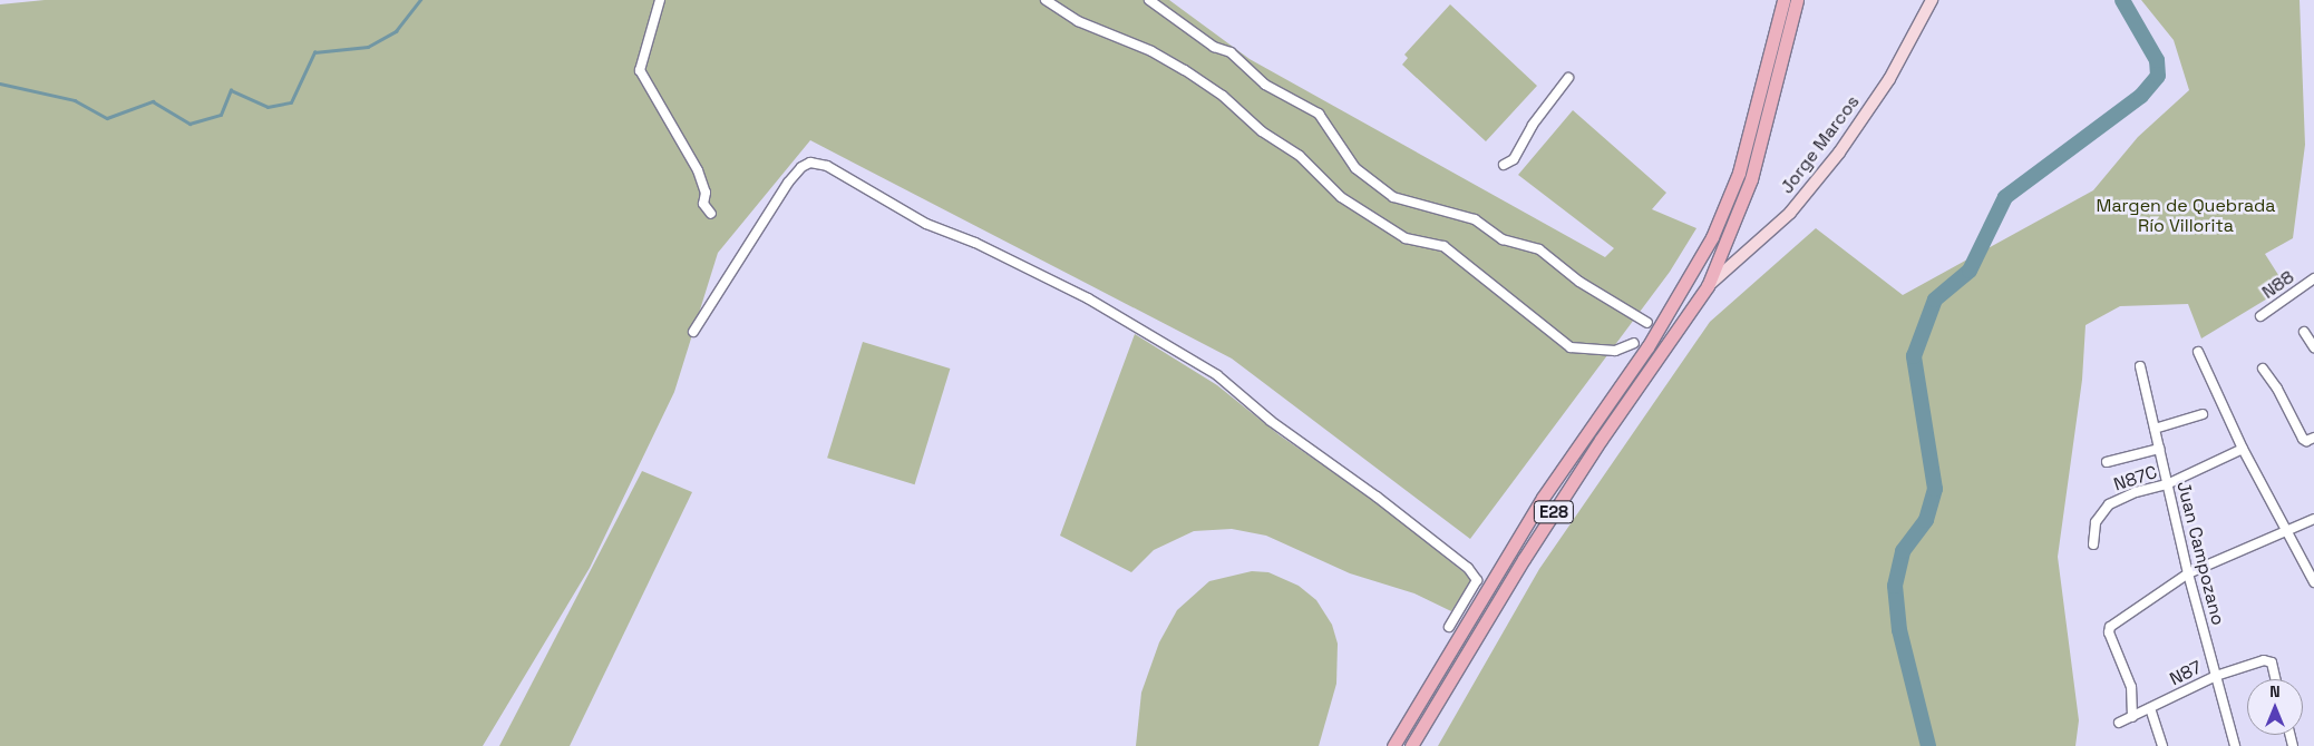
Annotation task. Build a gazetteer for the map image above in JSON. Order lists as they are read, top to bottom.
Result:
{
  "streets": {
    "main road": ["Jorge Marcos", "E28"],
    "street": [
      "N88",
      "N87C",
      "Juan Campozano",
      "N87"
    ]
  },
  "crossings": [
    ["Jorge Marcos", "E28"],
    ["N87C", "Juan Campozano"],
    ["Juan Campozano", "N87"]
  ],
  "parks": ["Margen de Quebrada Río Villorita"],
  "north": "top"
}
